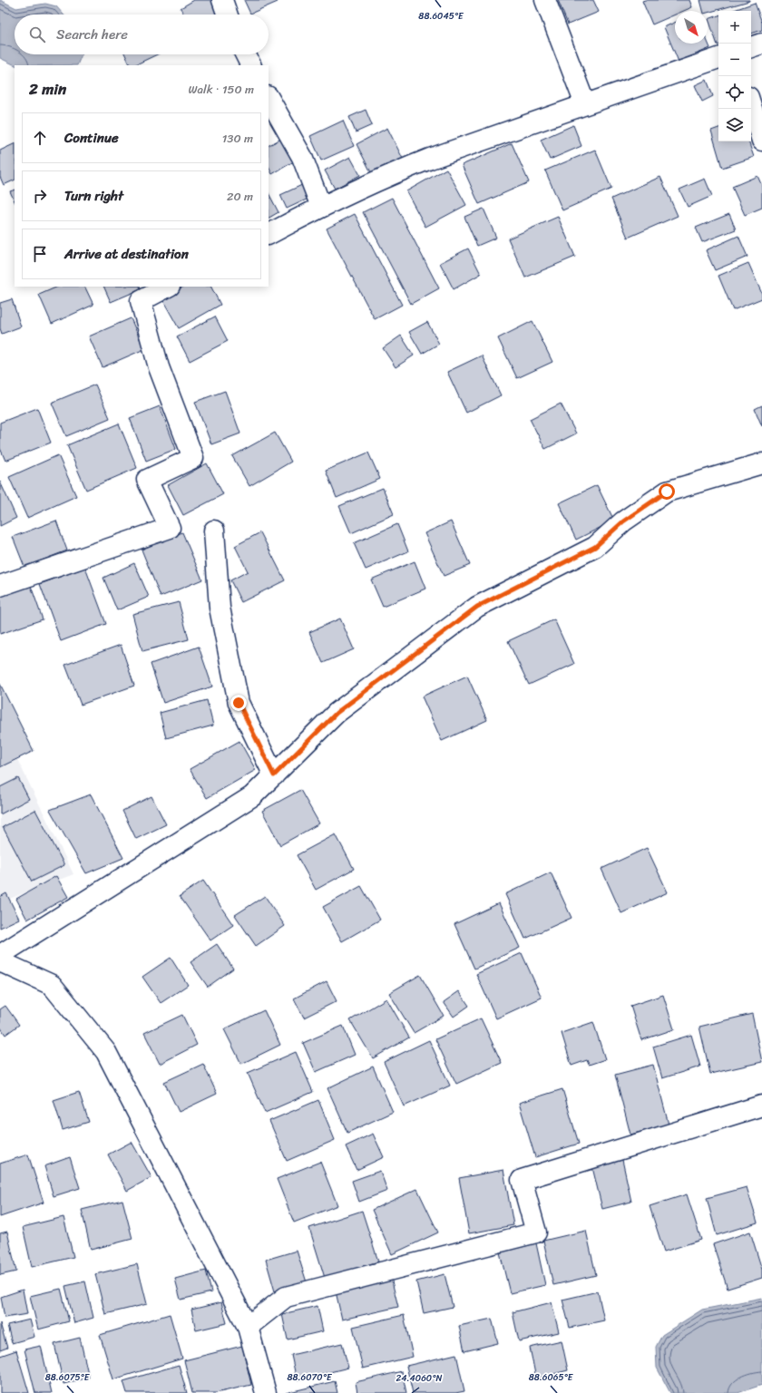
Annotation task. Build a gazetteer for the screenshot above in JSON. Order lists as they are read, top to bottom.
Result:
{
  "north": "bottom right",
  "page": {
    "map_buttons": ["+", "−"],
    "search": "Search here",
    "heading": ["2 min", "Walk · 150 m"],
    "list": [
      ["Continue", "130 m"],
      ["Turn right", "20 m"],
      "Arrive at destination"
    ]
  },
  "coordinates": [
    "88.6045°E",
    "88.6075°E",
    "88.6070°E",
    "88.6065°E",
    "24.4060°N"
  ]
}
